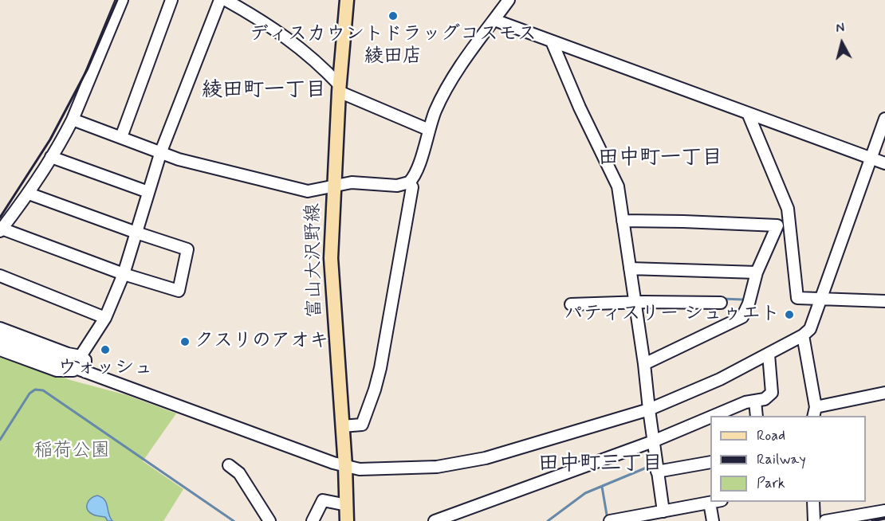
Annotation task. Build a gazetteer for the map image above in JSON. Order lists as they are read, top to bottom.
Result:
{
  "streets": {
    "main road": ["富山大沢野線"]
  },
  "districts": ["綾田町一丁目", "田中町一丁目", "田中町三丁目"],
  "parks": ["稲荷公園"],
  "places": [
    "ディスカウントドラッグコスモス 綾田店",
    "パティスリー シュゥエト",
    "クスリのアオキ",
    "ウォッシュ"
  ],
  "legend": ["Road", "Railway", "Park"],
  "north": "top"
}
